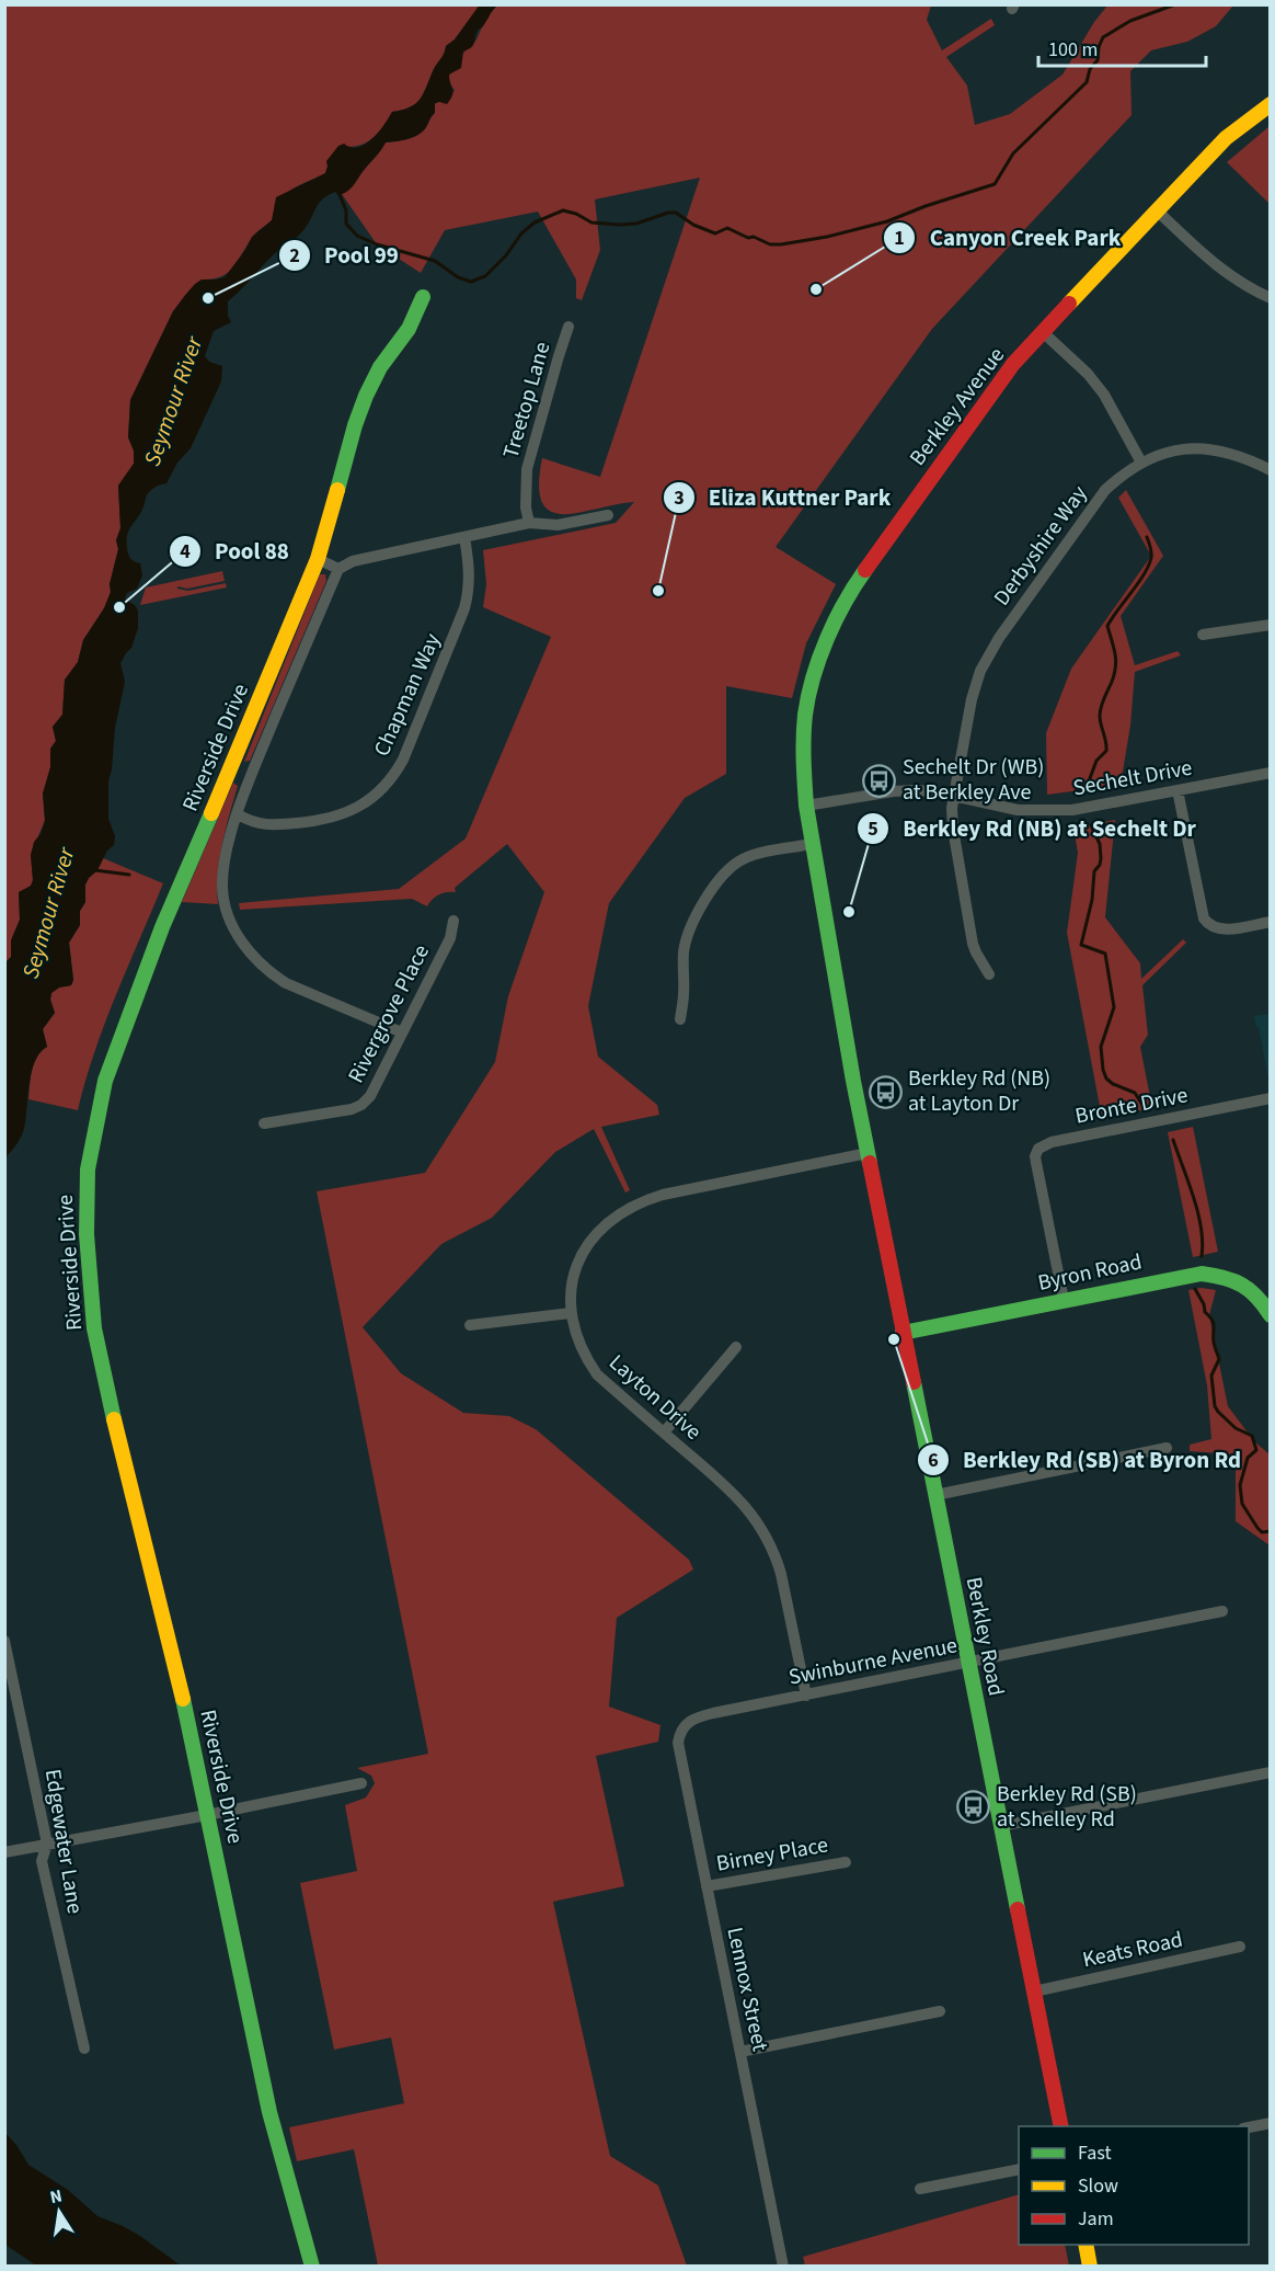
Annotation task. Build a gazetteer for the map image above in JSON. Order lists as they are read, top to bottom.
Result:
{
  "streets": {
    "street": [
      "Treetop Lane",
      "Berkley Avenue",
      "Derbyshire Way",
      "Chapman Way",
      "Riverside Drive",
      "Sechelt Drive",
      "Rivergrove Place",
      "Bronte Drive",
      "Byron Road",
      "Layton Drive",
      "Berkley Road",
      "Swinburne Avenue",
      "Edgewater Lane",
      "Birney Place",
      "Keats Road",
      "Lennox Street"
    ]
  },
  "crossings": [
    ["Berkley Avenue", "Sechelt Drive"],
    ["Berkley Avenue", "Layton Drive"],
    ["Berkley Avenue", "Berkley Road"],
    ["Derbyshire Way", "Sechelt Drive"],
    ["Chapman Way", "Riverside Drive"],
    ["Riverside Drive", "Rivergrove Place"],
    ["Bronte Drive", "Byron Road"],
    ["Byron Road", "Berkley Road"],
    ["Layton Drive", "Berkley Road"],
    ["Layton Drive", "Swinburne Avenue"],
    ["Berkley Road", "Swinburne Avenue"],
    ["Berkley Road", "Keats Road"],
    ["Swinburne Avenue", "Lennox Street"],
    ["Birney Place", "Lennox Street"]
  ],
  "water": ["Seymour River"],
  "places": {
    "other": [
      "Canyon Creek Park",
      "Pool 99",
      "Eliza Kuttner Park",
      "Pool 88",
      "Berkley Rd (NB) at Sechelt Dr",
      "Berkley Rd (SB) at Byron Rd"
    ],
    "bus stop": ["Sechelt Dr (WB) at Berkley Ave", "Berkley Rd (NB) at Layton Dr", "Berkley Rd (SB) at Shelley Rd"]
  },
  "legend": ["Fast", "Slow", "Jam"],
  "scale_bar": "100 m",
  "north": "top"
}
